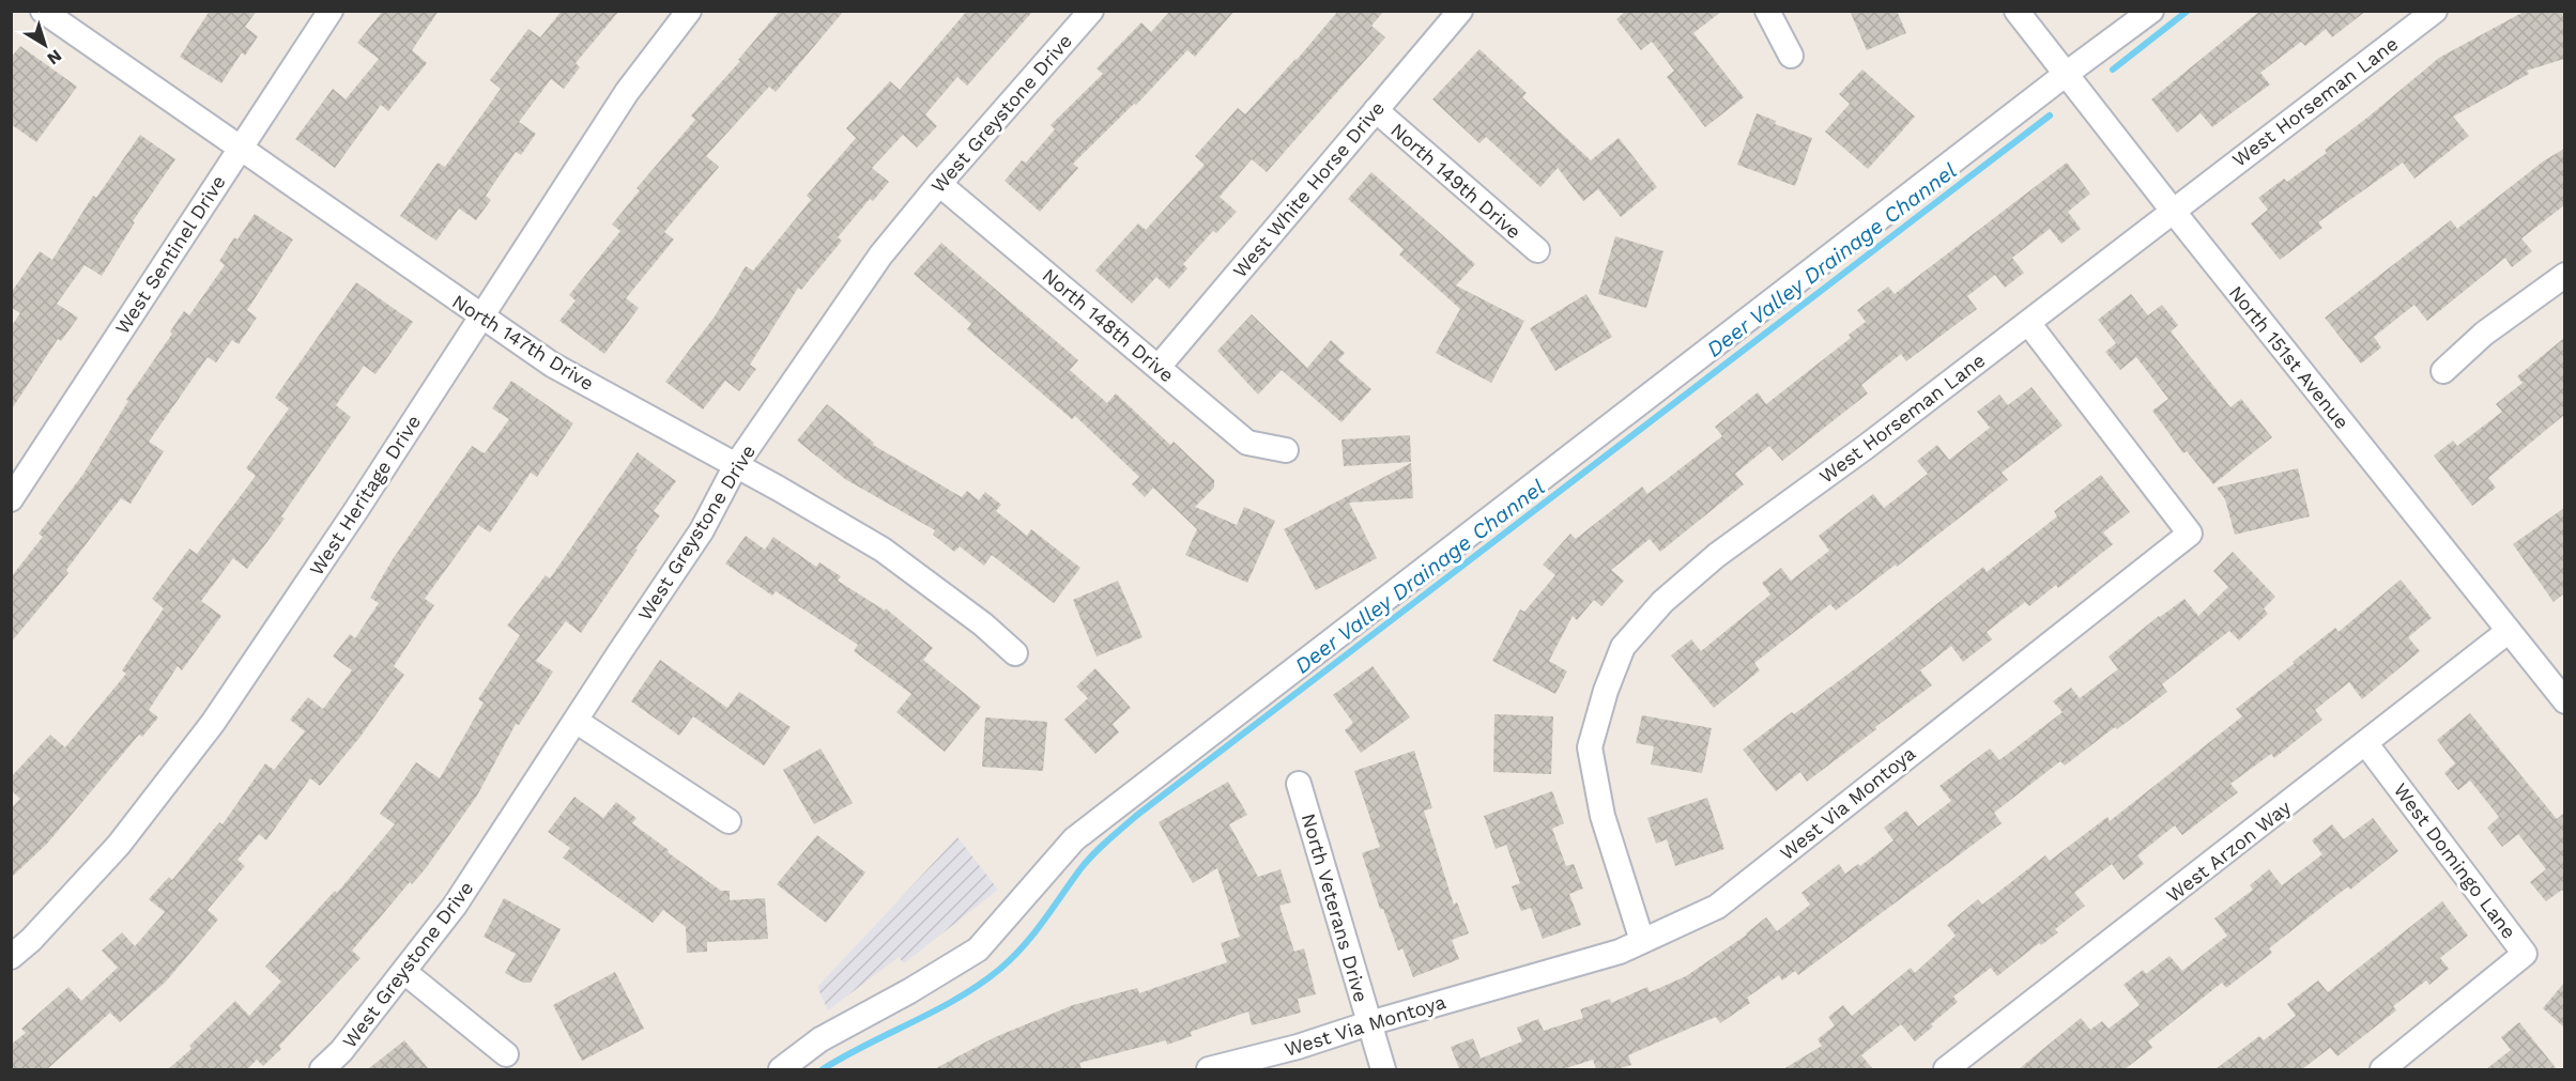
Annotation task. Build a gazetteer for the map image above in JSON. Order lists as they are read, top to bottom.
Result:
{
  "streets": {
    "street": [
      "West Horseman Lane",
      "West Greystone Drive",
      "North 149th Drive",
      "West White Horse Drive",
      "West Sentinel Drive",
      "North 148th Drive",
      "North 147th Drive",
      "North 151st Avenue",
      "West Heritage Drive",
      "West Via Montoya",
      "West Arzon Way",
      "West Domingo Lane",
      "North Veterans Drive"
    ]
  },
  "crossings": [
    ["West Horseman Lane", "North 151st Avenue"],
    ["West Horseman Lane", "West Via Montoya"],
    ["West Greystone Drive", "North 148th Drive"],
    ["West Greystone Drive", "North 147th Drive"],
    ["North 149th Drive", "West White Horse Drive"],
    ["West White Horse Drive", "North 148th Drive"],
    ["West Sentinel Drive", "North 147th Drive"],
    ["North 147th Drive", "West Heritage Drive"],
    ["North 151st Avenue", "West Arzon Way"],
    ["West Via Montoya", "North Veterans Drive"],
    ["West Arzon Way", "West Domingo Lane"]
  ],
  "water": ["Deer Valley Drainage Channel"],
  "north": "bottom right"
}
